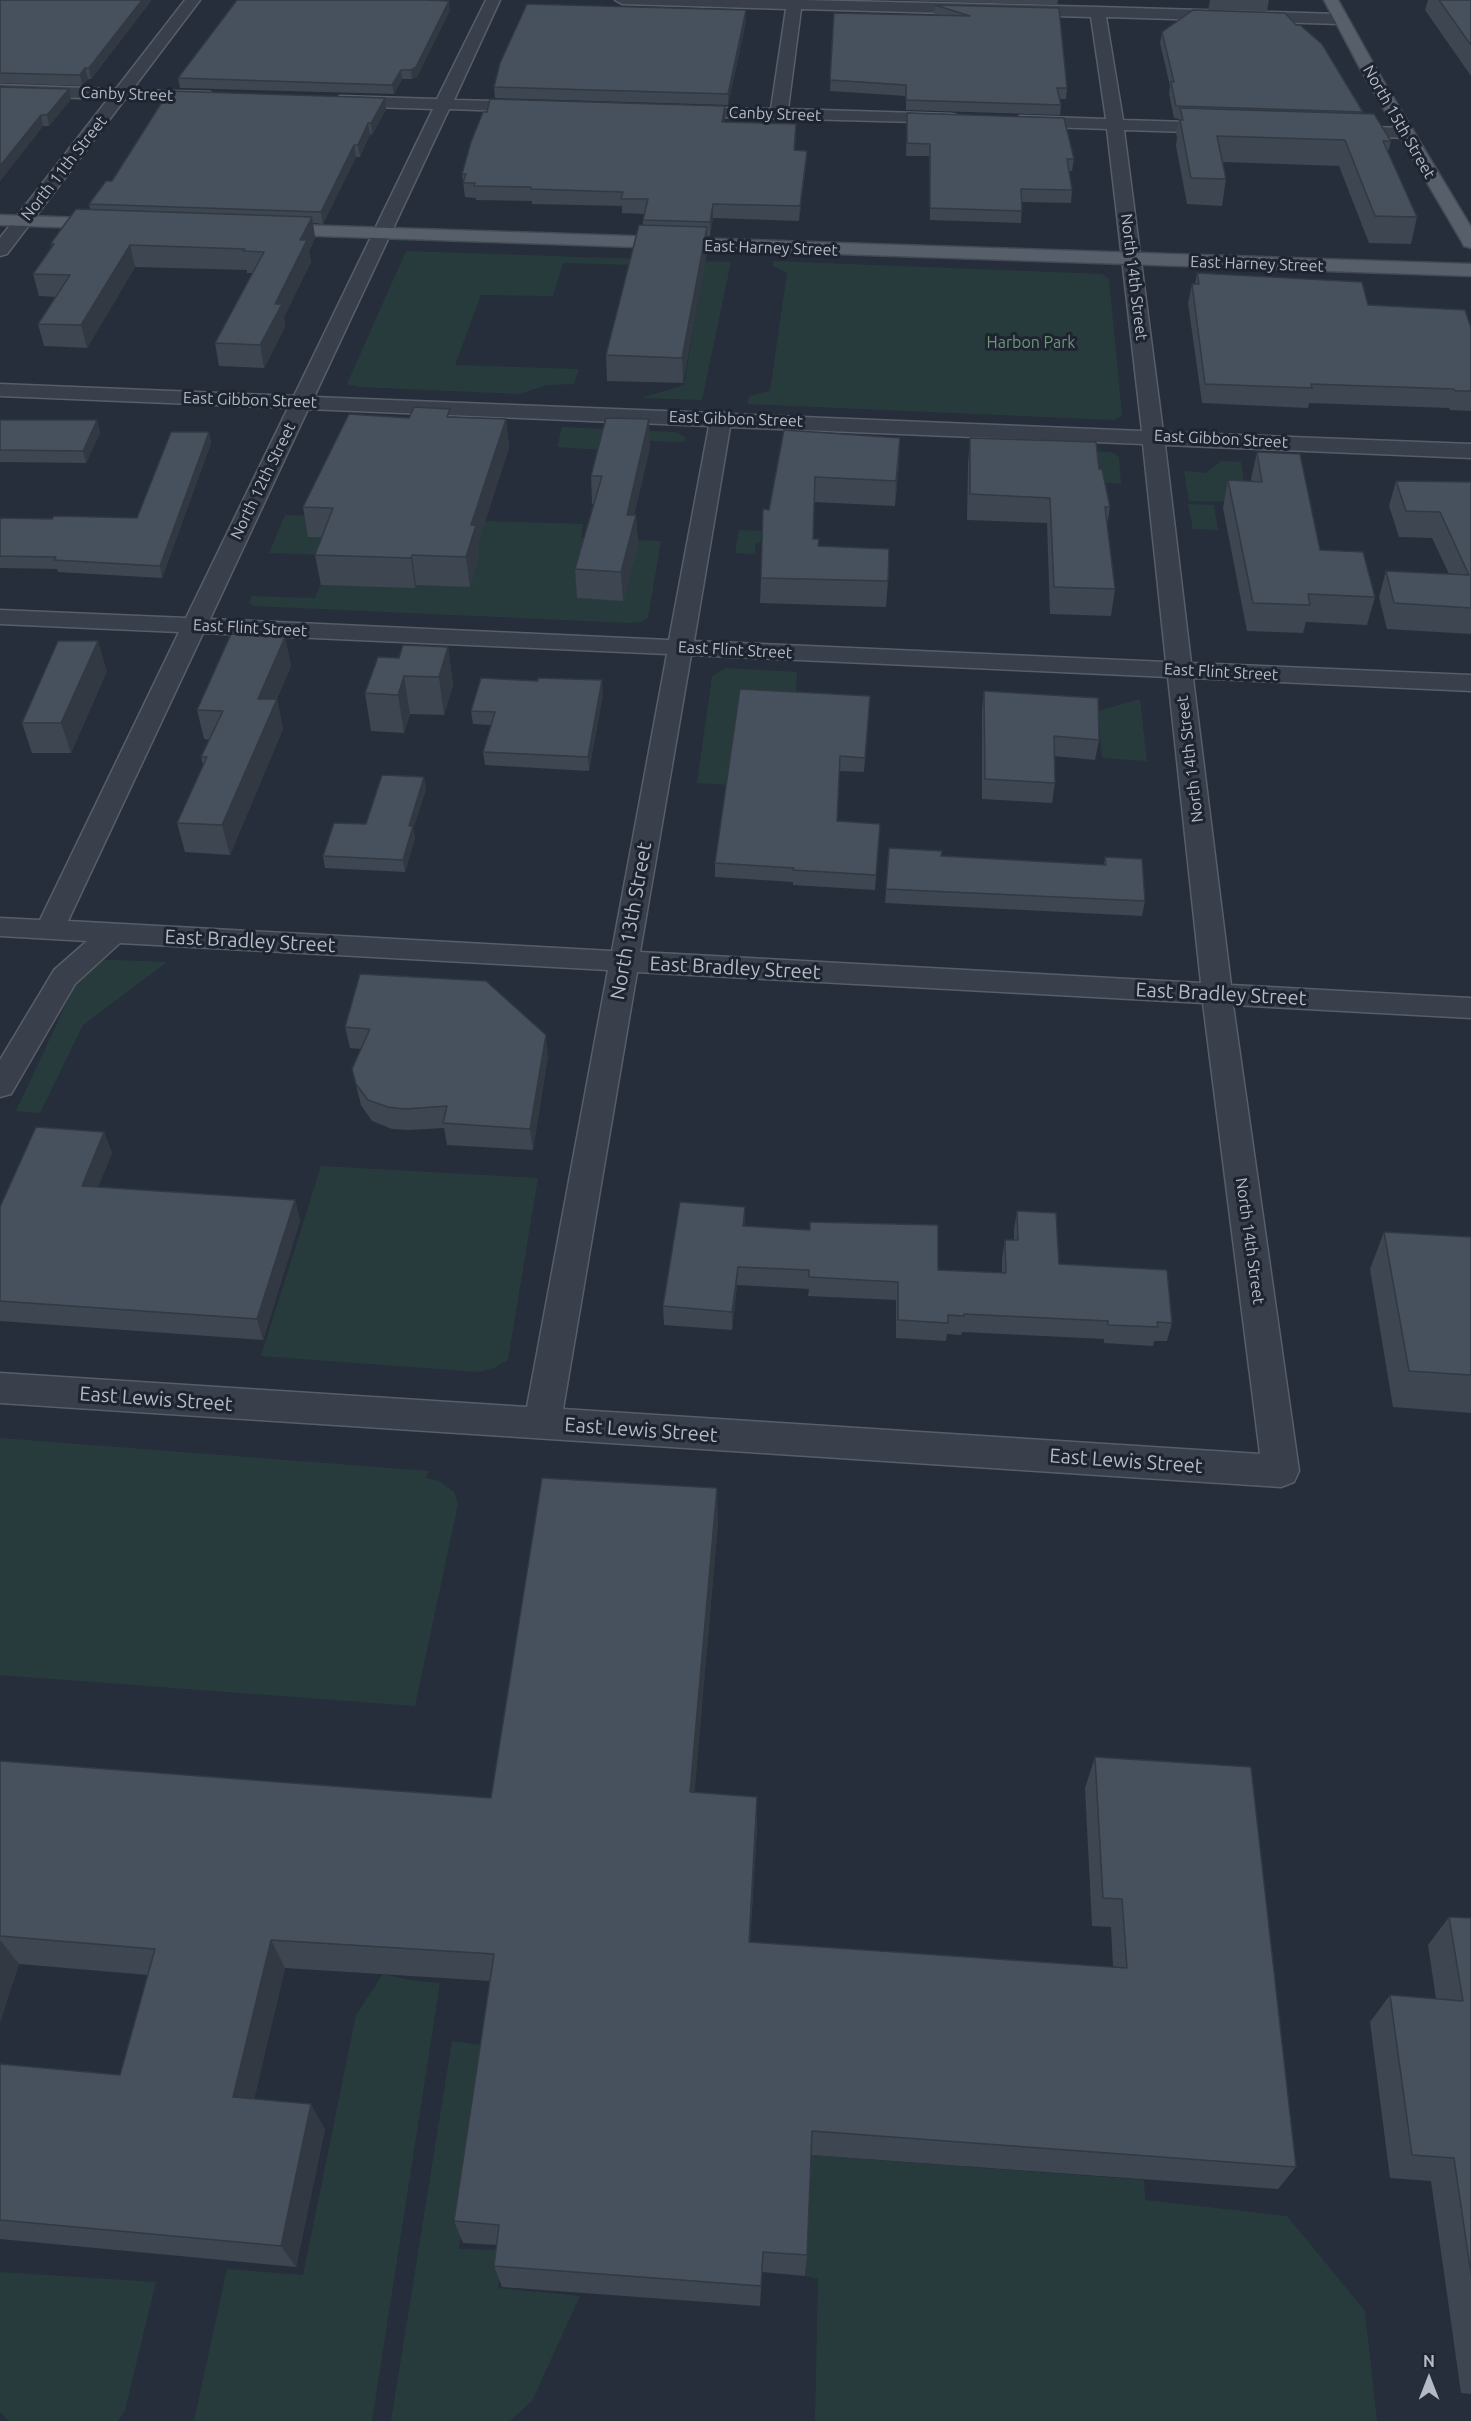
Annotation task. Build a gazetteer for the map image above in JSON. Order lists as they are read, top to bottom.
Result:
{
  "streets": {
    "main road": ["North 15th Street", "East Harney Street"],
    "street": [
      "Canby Street",
      "North 11th Street",
      "North 14th Street",
      "East Gibbon Street",
      "North 12th Street",
      "East Flint Street",
      "North 13th Street",
      "East Bradley Street",
      "East Lewis Street"
    ]
  },
  "crossings": [
    ["Canby Street", "North 11th Street"],
    ["East Harney Street", "North 14th Street"],
    ["East Harney Street", "North 12th Street"],
    ["North 14th Street", "East Gibbon Street"],
    ["North 14th Street", "East Flint Street"],
    ["North 14th Street", "East Bradley Street"],
    ["North 14th Street", "East Lewis Street"],
    ["East Gibbon Street", "North 12th Street"],
    ["East Gibbon Street", "North 13th Street"],
    ["North 12th Street", "East Flint Street"],
    ["North 12th Street", "East Bradley Street"],
    ["East Flint Street", "North 13th Street"],
    ["North 13th Street", "East Bradley Street"],
    ["North 13th Street", "East Lewis Street"]
  ],
  "parks": ["Harbon Park"],
  "north": "top"
}
